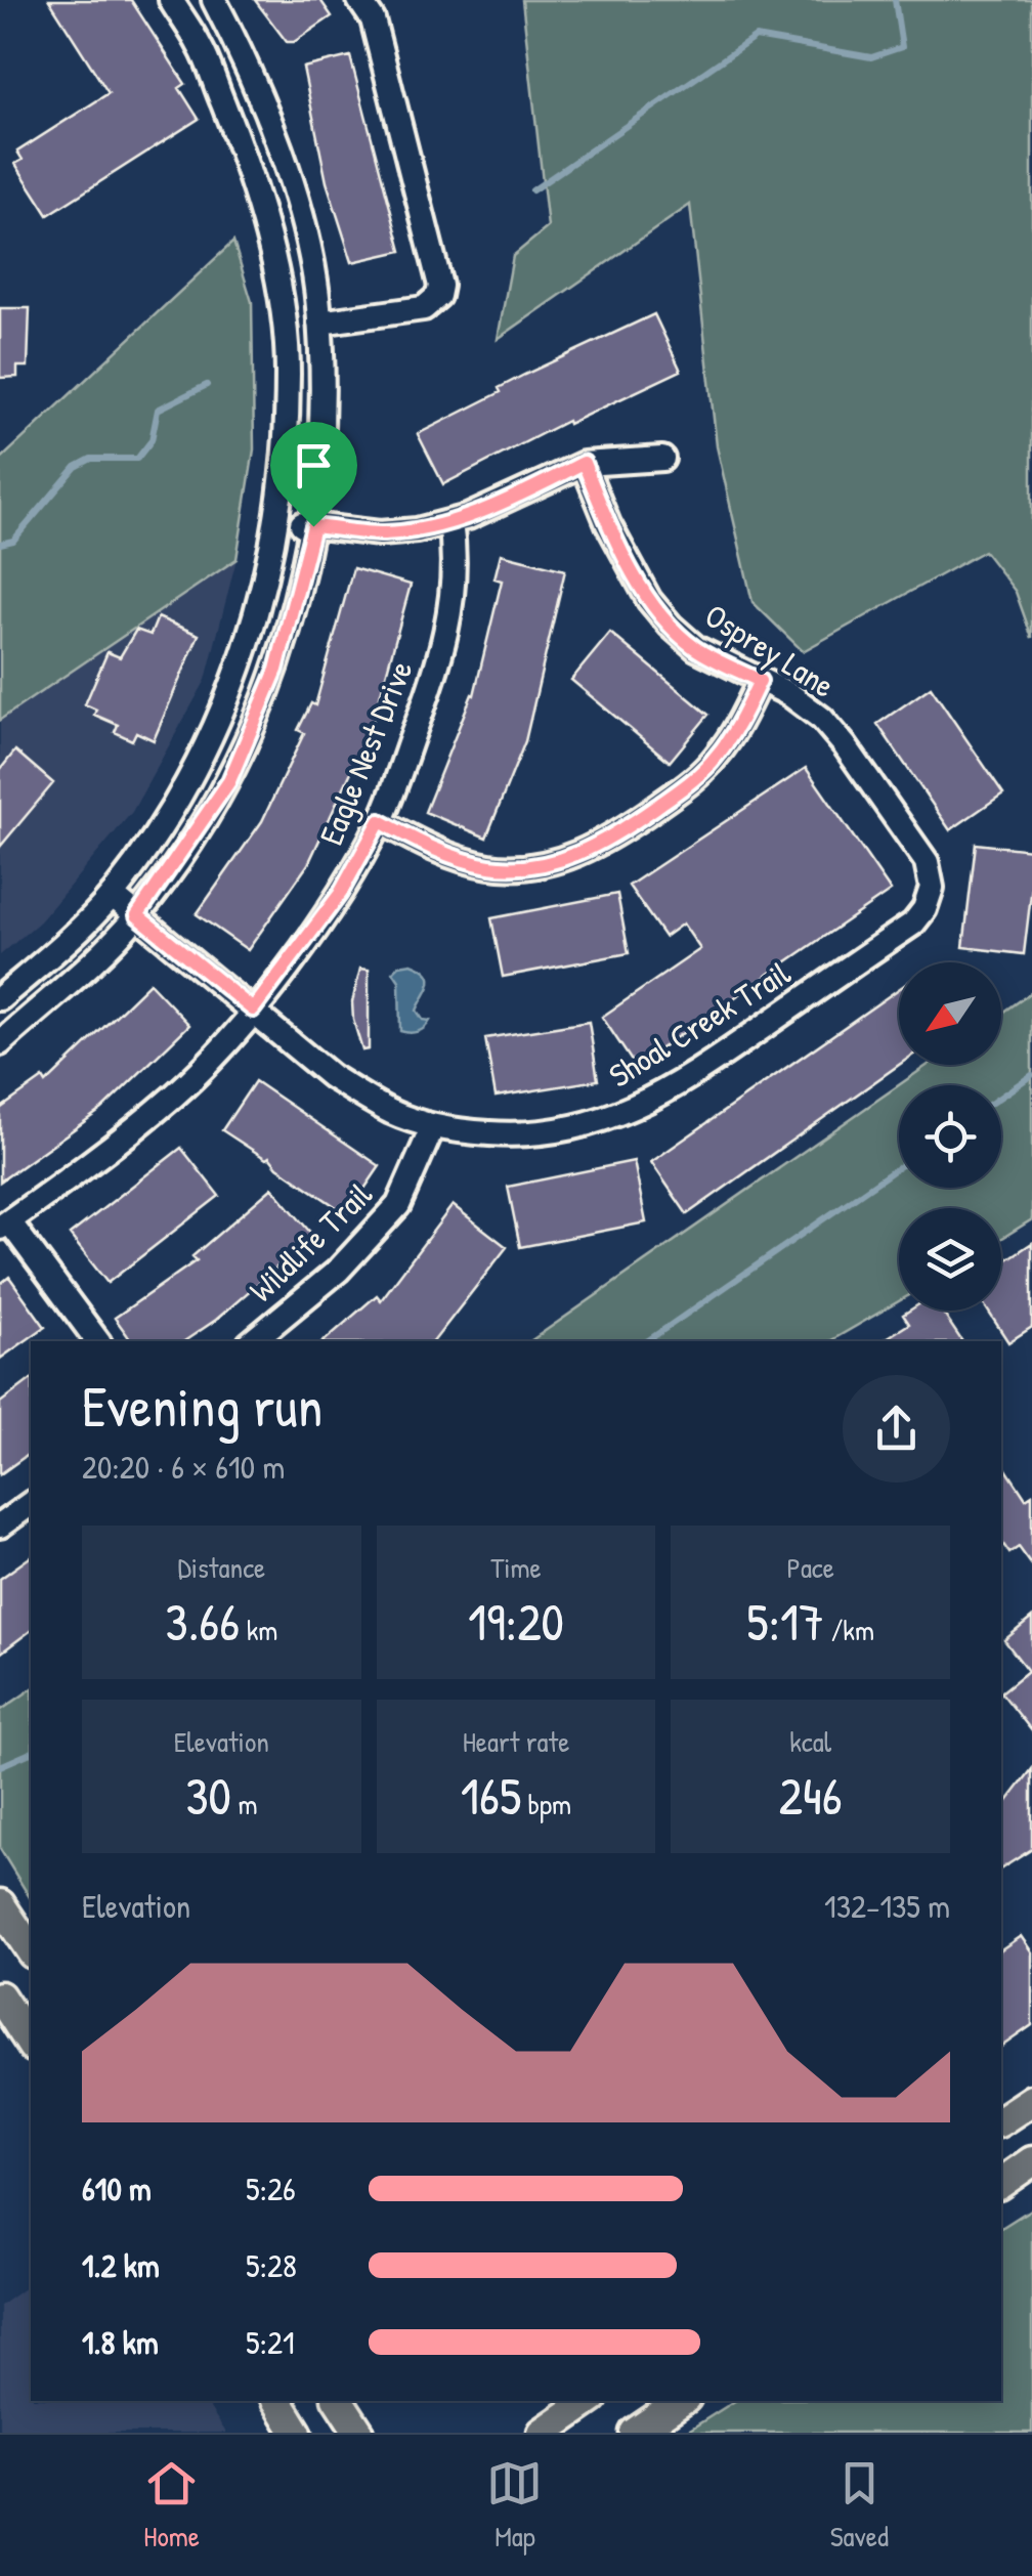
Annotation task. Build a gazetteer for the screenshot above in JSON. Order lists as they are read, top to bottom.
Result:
{
  "streets": {
    "street": [
      "Osprey Lane",
      "Eagle Nest Drive",
      "Shoal Creek Trail",
      "Wildlife Trail"
    ]
  },
  "crossings": [
    ["Osprey Lane", "Shoal Creek Trail"],
    ["Eagle Nest Drive", "Shoal Creek Trail"],
    ["Shoal Creek Trail", "Wildlife Trail"]
  ],
  "north": "bottom left",
  "page": {
    "heading": ["Evening run", "20:20 · 6 × 610 m"],
    "stats": [
      ["Distance", "3.66 km"],
      ["Time", "19:20"],
      ["Pace", "5:17 /km"],
      ["Elevation", "30 m"],
      ["Heart rate", "165 bpm"],
      ["kcal", "246"]
    ],
    "chart": ["Elevation", "132–135 m"],
    "list": [
      {
        "name": "610 m",
        "note": "5:26"
      },
      {
        "name": "1.2 km",
        "note": "5:28"
      },
      {
        "name": "1.8 km",
        "note": "5:21"
      }
    ],
    "tabs": ["Home", "Map", "Saved"]
  }
}
